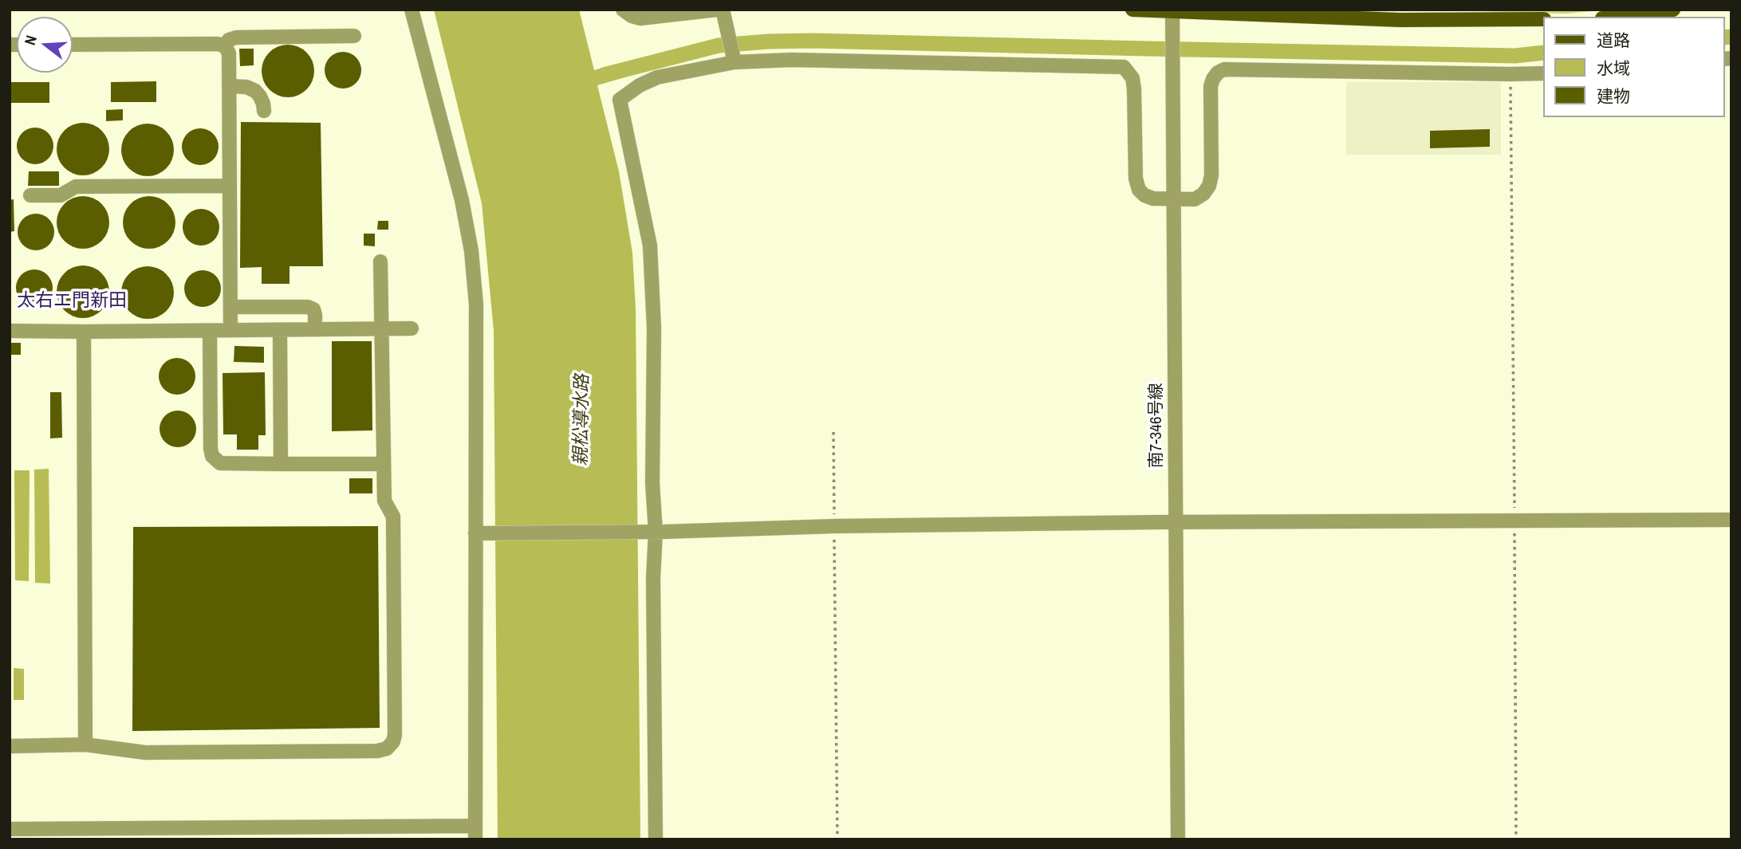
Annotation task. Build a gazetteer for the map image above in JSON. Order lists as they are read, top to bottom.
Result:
{
  "streets": {
    "street": ["南7-346号線"]
  },
  "districts": ["太右エ門新田"],
  "water": ["親松導水路"],
  "legend": ["道路", "水域", "建物"],
  "north": "left"
}
